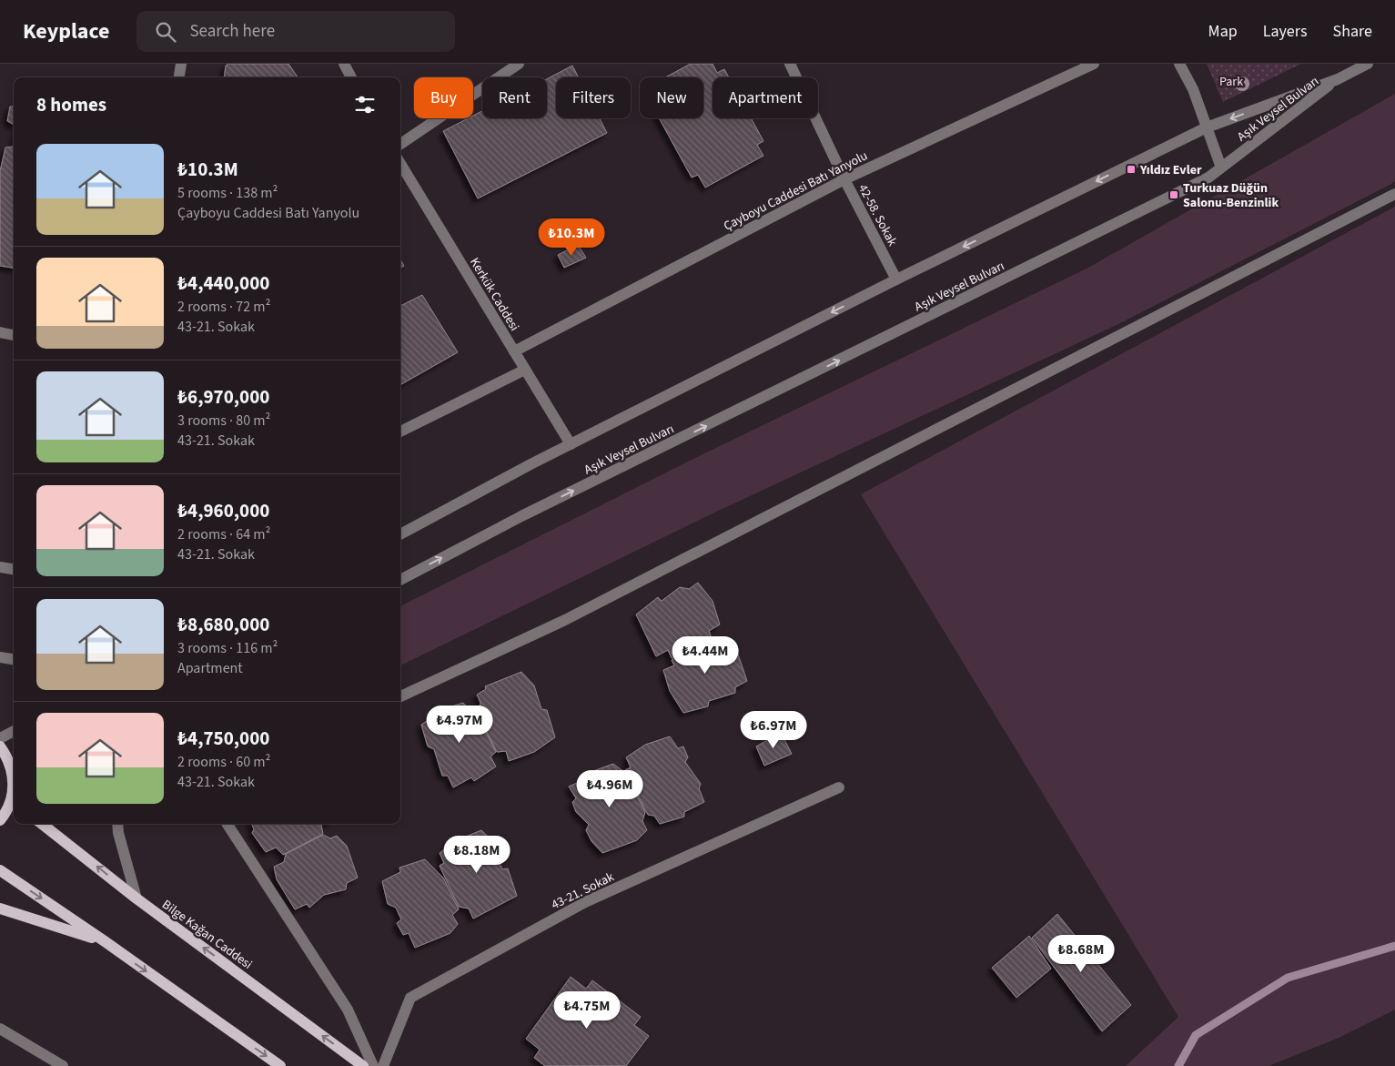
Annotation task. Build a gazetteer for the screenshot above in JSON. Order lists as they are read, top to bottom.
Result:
{
  "streets": {
    "main road": ["Bilge Kağan Caddesi"],
    "street": [
      "Aşık Veysel Bulvarı",
      "Çayboyu Caddesi Batı Yanyolu",
      "42-58. Sokak",
      "Kerkük Caddesi",
      "43-21. Sokak"
    ]
  },
  "crossings": [
    ["Aşık Veysel Bulvarı", "42-58. Sokak"],
    ["Aşık Veysel Bulvarı", "Kerkük Caddesi"],
    ["Çayboyu Caddesi Batı Yanyolu", "42-58. Sokak"],
    ["Çayboyu Caddesi Batı Yanyolu", "Kerkük Caddesi"]
  ],
  "parks": ["Park"],
  "places": {
    "transit": ["Yıldız Evler", "Turkuaz Düğün Salonu-Benzinlik"]
  },
  "page": {
    "header": "Keyplace",
    "search": "Search here",
    "nav": ["Map", "Layers", "Share"],
    "chip": [
      "Buy",
      "Rent",
      "Filters",
      "New",
      "Apartment"
    ],
    "heading": "8 homes",
    "list": [
      {
        "name": "₺10.3M",
        "note": "5 rooms · 138 m² · Çayboyu Caddesi Batı Yanyolu"
      },
      {
        "name": "₺4,440,000",
        "note": "2 rooms · 72 m² · 43-21. Sokak"
      },
      {
        "name": "₺6,970,000",
        "note": "3 rooms · 80 m² · 43-21. Sokak"
      },
      {
        "name": "₺4,960,000",
        "note": "2 rooms · 64 m² · 43-21. Sokak"
      },
      {
        "name": "₺8,680,000",
        "note": "3 rooms · 116 m² · Apartment"
      },
      {
        "name": "₺4,750,000",
        "note": "2 rooms · 60 m² · 43-21. Sokak"
      }
    ],
    "price": [
      "₺10.3M",
      "₺4.44M",
      "₺4.97M",
      "₺6.97M",
      "₺4.96M",
      "₺8.18M",
      "₺8.68M",
      "₺4.75M"
    ]
  }
}
